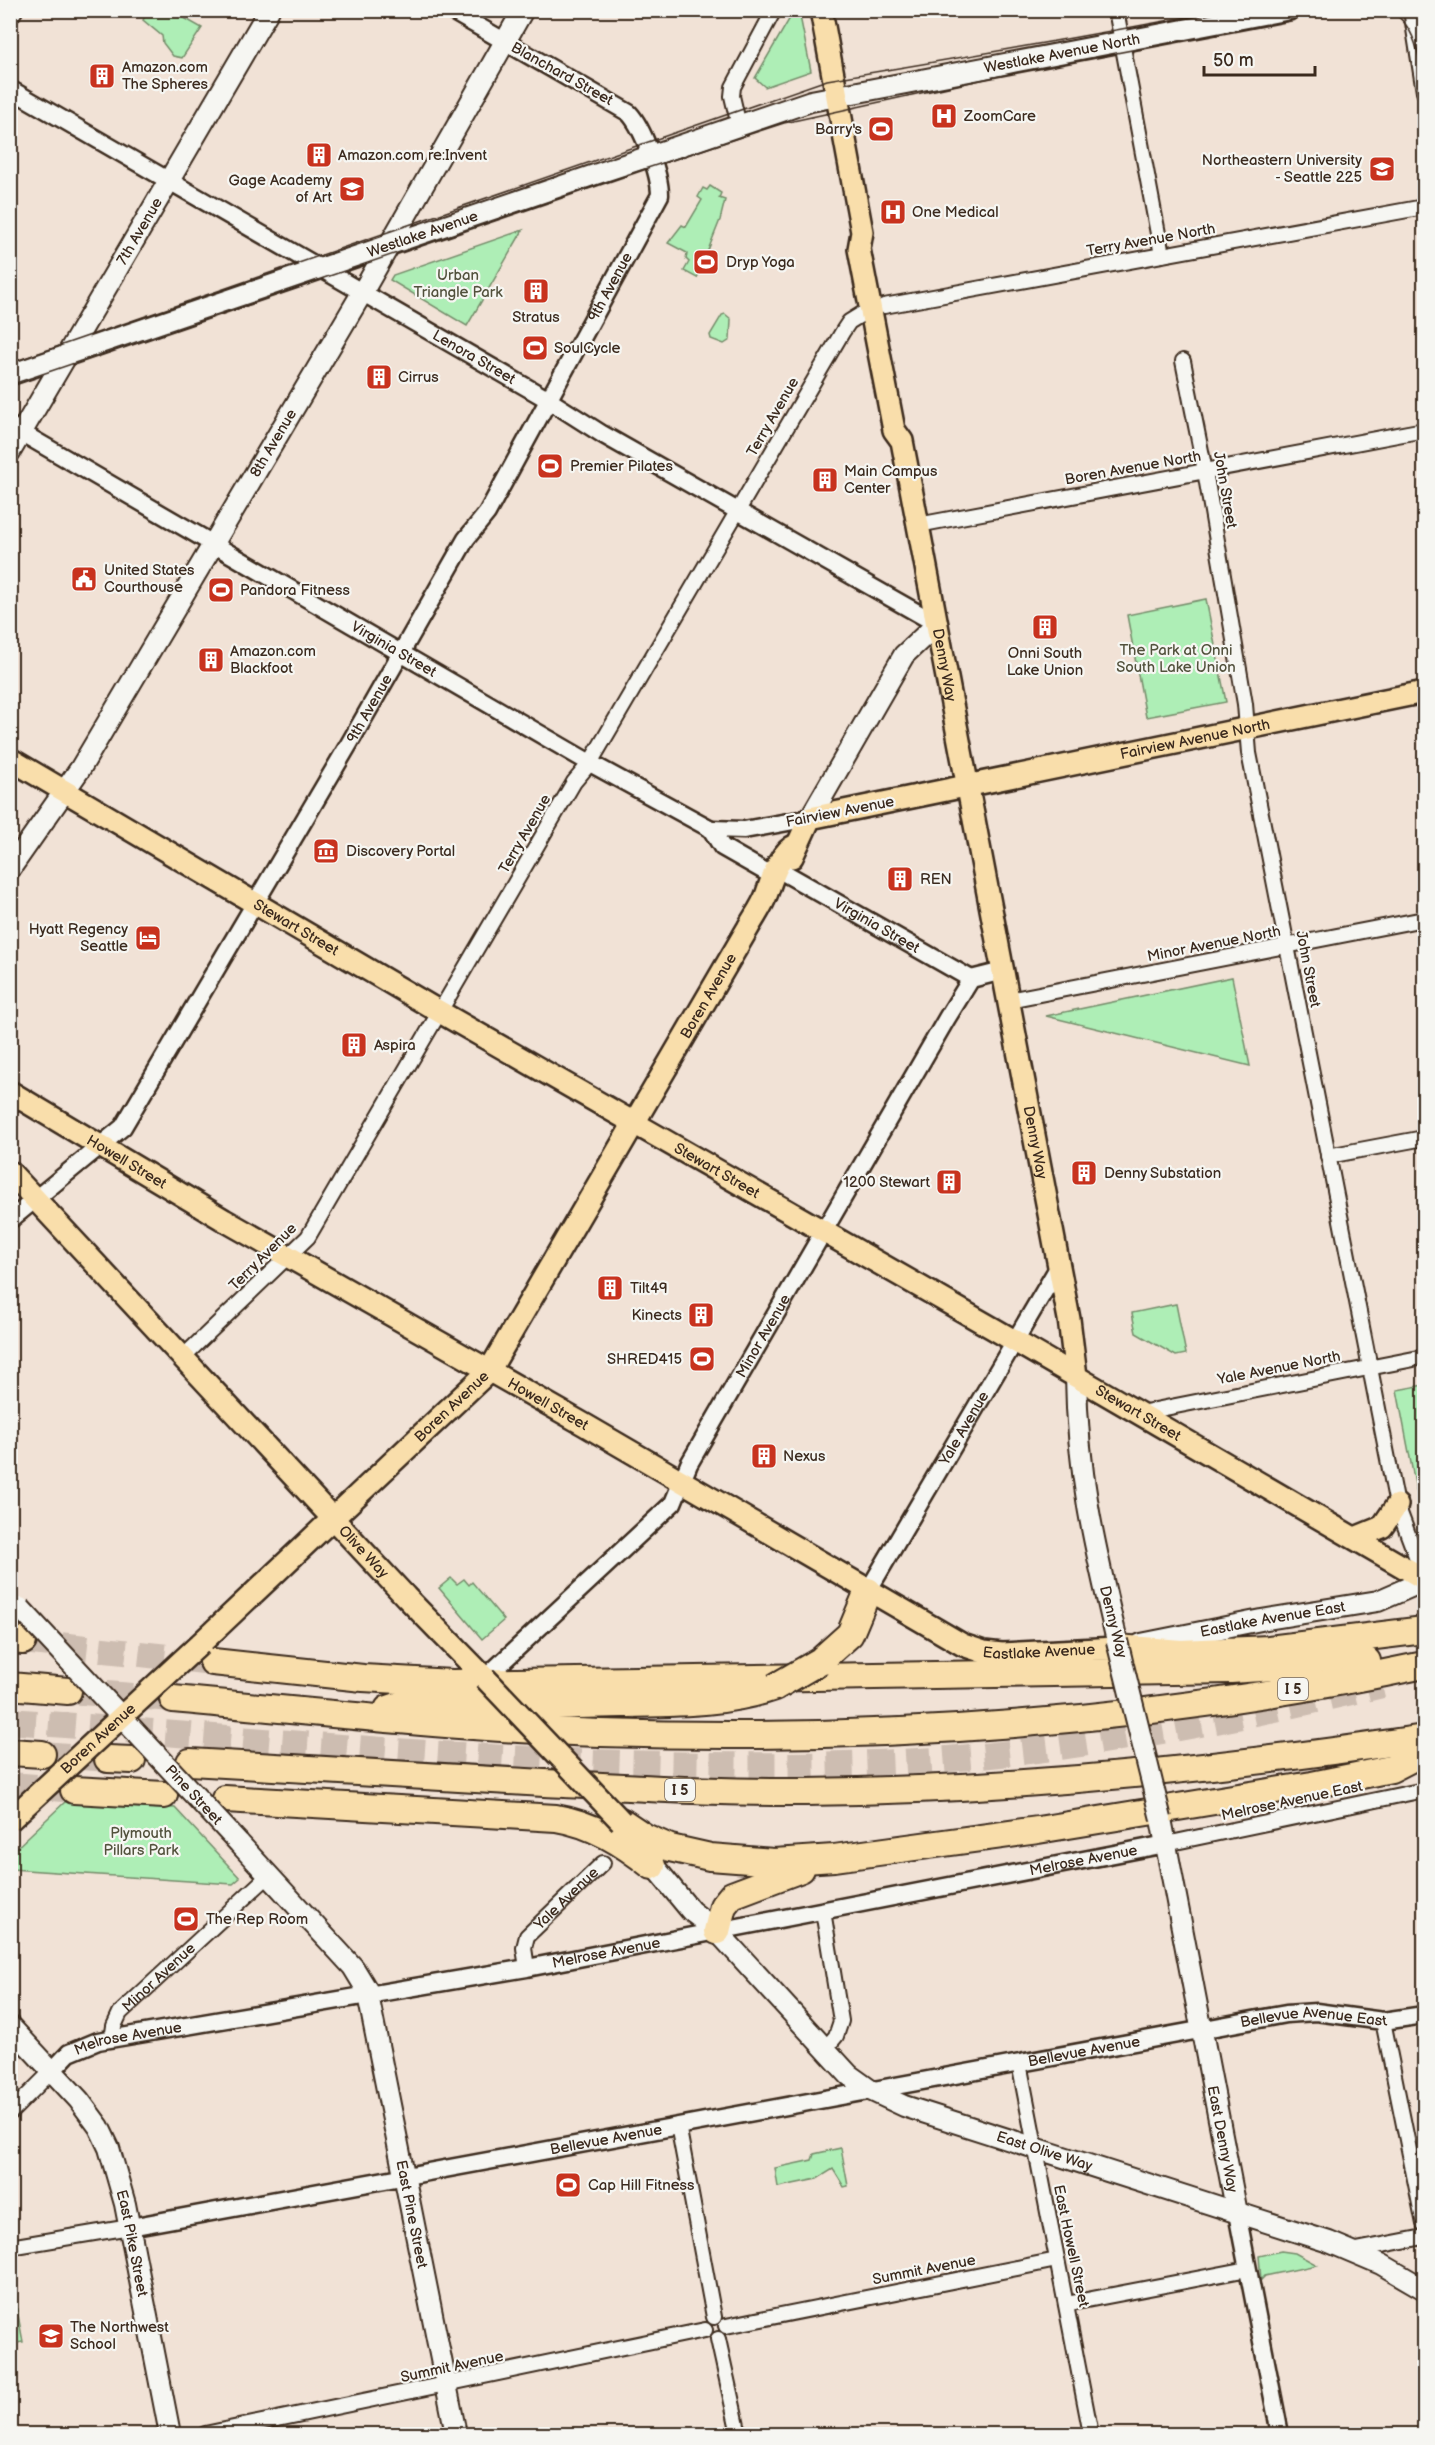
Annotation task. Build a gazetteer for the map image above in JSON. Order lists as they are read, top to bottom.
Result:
{
  "streets": {
    "highway": ["I 5"],
    "main road": [
      "Westlake Avenue North",
      "7th Avenue",
      "Westlake Avenue",
      "8th Avenue",
      "Denny Way",
      "Fairview Avenue North",
      "Fairview Avenue",
      "Stewart Street",
      "Boren Avenue",
      "Howell Street",
      "Olive Way",
      "Eastlake Avenue East",
      "Eastlake Avenue",
      "Pine Street",
      "East Denny Way",
      "East Olive Way",
      "East Pine Street",
      "East Pike Street"
    ],
    "street": [
      "Blanchard Street",
      "Terry Avenue North",
      "9th Avenue",
      "Lenora Street",
      "Terry Avenue",
      "Boren Avenue North",
      "John Street",
      "Virginia Street",
      "Minor Avenue North",
      "Minor Avenue",
      "Yale Avenue North",
      "Yale Avenue",
      "Melrose Avenue East",
      "Melrose Avenue",
      "Bellevue Avenue East",
      "Bellevue Avenue",
      "East Howell Street",
      "Summit Avenue"
    ]
  },
  "crossings": [
    ["Westlake Avenue North", "Westlake Avenue"],
    ["Westlake Avenue North", "Denny Way"],
    ["Blanchard Street", "Westlake Avenue"],
    ["Blanchard Street", "9th Avenue"],
    ["Blanchard Street", "8th Avenue"],
    ["7th Avenue", "Westlake Avenue"],
    ["7th Avenue", "Lenora Street"],
    ["7th Avenue", "Virginia Street"],
    ["Westlake Avenue", "9th Avenue"],
    ["Westlake Avenue", "Lenora Street"],
    ["Westlake Avenue", "8th Avenue"],
    ["Westlake Avenue", "Denny Way"],
    ["Terry Avenue North", "Terry Avenue"],
    ["Terry Avenue North", "Denny Way"],
    ["9th Avenue", "Lenora Street"],
    ["9th Avenue", "Virginia Street"],
    ["9th Avenue", "Stewart Street"],
    ["9th Avenue", "Howell Street"],
    ["9th Avenue", "Olive Way"],
    ["Lenora Street", "Terry Avenue"],
    ["Lenora Street", "8th Avenue"],
    ["Lenora Street", "Denny Way"],
    ["Lenora Street", "Boren Avenue"],
    ["Terry Avenue", "Virginia Street"],
    ["Terry Avenue", "Denny Way"],
    ["Terry Avenue", "Stewart Street"],
    ["Terry Avenue", "Howell Street"],
    ["Terry Avenue", "Olive Way"],
    ["8th Avenue", "Virginia Street"],
    ["8th Avenue", "Stewart Street"],
    ["Boren Avenue North", "John Street"],
    ["Boren Avenue North", "Denny Way"],
    ["John Street", "Fairview Avenue North"],
    ["John Street", "Stewart Street"],
    ["John Street", "Minor Avenue North"],
    ["John Street", "Yale Avenue North"],
    ["John Street", "Eastlake Avenue East"],
    ["Virginia Street", "Fairview Avenue"],
    ["Virginia Street", "Boren Avenue"],
    ["Virginia Street", "Minor Avenue"],
    ["Denny Way", "Fairview Avenue North"],
    ["Denny Way", "Fairview Avenue"],
    ["Denny Way", "Stewart Street"],
    ["Denny Way", "Minor Avenue North"],
    ["Denny Way", "Boren Avenue"],
    ["Denny Way", "Yale Avenue"],
    ["Denny Way", "Melrose Avenue East"],
    ["Denny Way", "Melrose Avenue"],
    ["Denny Way", "East Denny Way"],
    ["Fairview Avenue North", "Fairview Avenue"],
    ["Fairview Avenue", "Boren Avenue"],
    ["Stewart Street", "Boren Avenue"],
    ["Stewart Street", "Minor Avenue"],
    ["Stewart Street", "Yale Avenue North"],
    ["Stewart Street", "Yale Avenue"],
    ["Stewart Street", "Eastlake Avenue East"],
    ["Boren Avenue", "Howell Street"],
    ["Boren Avenue", "Olive Way"],
    ["Boren Avenue", "Pine Street"],
    ["Howell Street", "Minor Avenue"],
    ["Howell Street", "Yale Avenue"],
    ["Howell Street", "Eastlake Avenue"],
    ["Minor Avenue", "Olive Way"],
    ["Minor Avenue", "Pine Street"],
    ["Minor Avenue", "Melrose Avenue"],
    ["Yale Avenue", "Melrose Avenue"],
    ["Olive Way", "Melrose Avenue"],
    ["Olive Way", "East Olive Way"],
    ["Eastlake Avenue East", "Eastlake Avenue"],
    ["Pine Street", "Melrose Avenue"],
    ["Pine Street", "East Pine Street"],
    ["Melrose Avenue East", "Melrose Avenue"],
    ["Melrose Avenue East", "East Denny Way"],
    ["Melrose Avenue", "East Denny Way"],
    ["Melrose Avenue", "East Olive Way"],
    ["Melrose Avenue", "East Pine Street"],
    ["Melrose Avenue", "East Pike Street"],
    ["Bellevue Avenue East", "Bellevue Avenue"],
    ["Bellevue Avenue East", "East Denny Way"],
    ["Bellevue Avenue", "East Denny Way"],
    ["Bellevue Avenue", "East Olive Way"],
    ["Bellevue Avenue", "East Pine Street"],
    ["Bellevue Avenue", "East Pike Street"],
    ["Bellevue Avenue", "East Howell Street"],
    ["East Denny Way", "East Olive Way"],
    ["East Olive Way", "East Howell Street"],
    ["East Pine Street", "Summit Avenue"],
    ["East Howell Street", "Summit Avenue"]
  ],
  "parks": ["Urban Triangle Park", "The Park at Onni South Lake Union", "Plymouth Pillars Park"],
  "places": {
    "building": [
      "Amazon.com The Spheres",
      "Amazon.com re:Invent",
      "Stratus",
      "Cirrus",
      "Main Campus Center",
      "Onni South Lake Union",
      "Amazon.com Blackfoot",
      "REN",
      "Aspira",
      "Denny Substation",
      "1200 Stewart",
      "Tilt49",
      "Kinects",
      "Nexus"
    ],
    "hospital": ["ZoomCare", "One Medical"],
    "sports": [
      "Barry's",
      "Dryp Yoga",
      "SoulCycle",
      "Premier Pilates",
      "Pandora Fitness",
      "SHRED415",
      "The Rep Room",
      "Cap Hill Fitness"
    ],
    "school or university": ["Northeastern University - Seattle 225", "Gage Academy of Art", "The Northwest School"],
    "public building": ["United States Courthouse"],
    "museum": ["Discovery Portal"],
    "hotel": ["Hyatt Regency Seattle"]
  },
  "scale_bar": "50 m"
}
